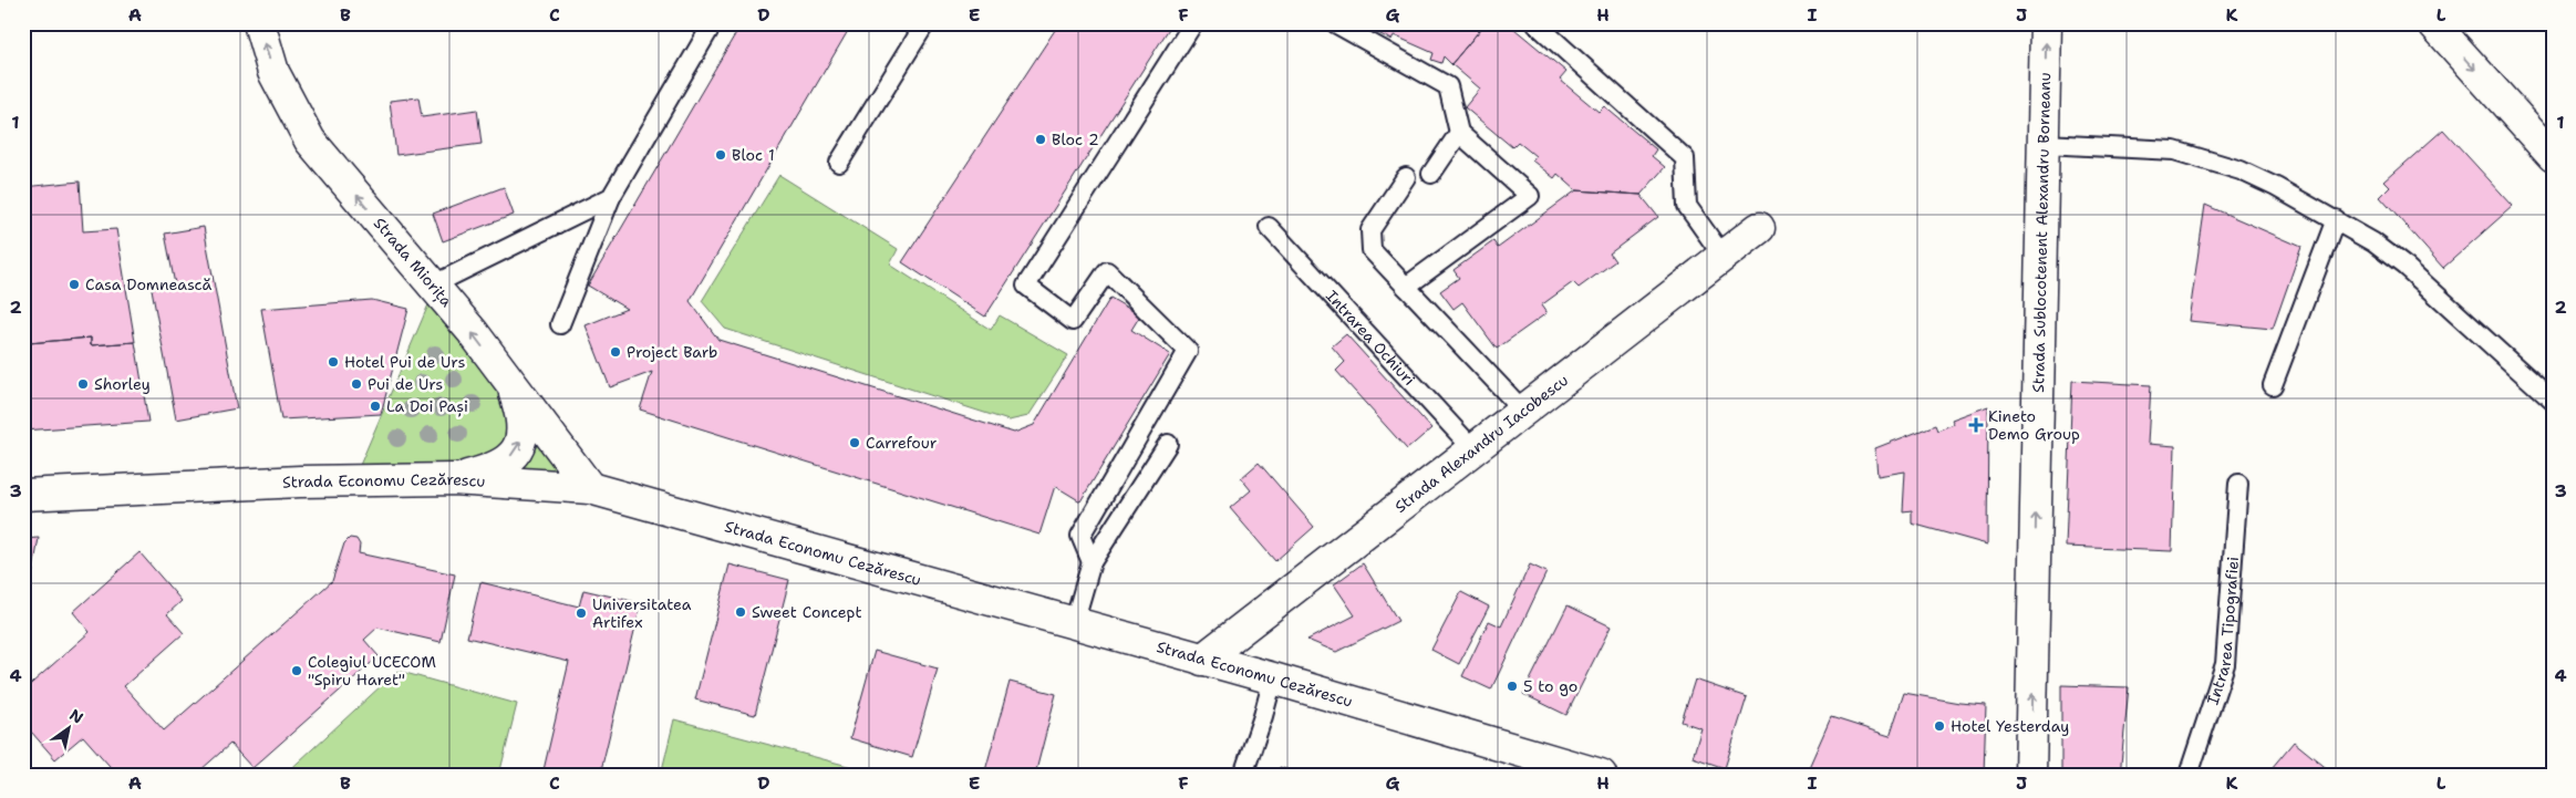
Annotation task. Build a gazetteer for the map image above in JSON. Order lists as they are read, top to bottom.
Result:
{
  "streets": {
    "street": [
      "Strada Sublocotenent Alexandru Borneanu",
      "Strada Miorița",
      "Strada Alexandru Iacobescu",
      "Strada Economu Cezărescu"
    ],
    "lane": ["Intrarea Ochiuri", "Intrarea Tipografiei"]
  },
  "crossings": [
    ["Strada Miorița", "Strada Economu Cezărescu"],
    ["Intrarea Ochiuri", "Strada Alexandru Iacobescu"],
    ["Strada Alexandru Iacobescu", "Strada Economu Cezărescu"]
  ],
  "one_way": ["Strada Sublocotenent Alexandru Borneanu", "Strada Miorița"],
  "places": {
    "other": [
      "Bloc 2",
      "Bloc 1",
      "Casa Domnească",
      "Project Barb",
      "Hotel Pui de Urs",
      "Shorley",
      "Pui de Urs",
      "La Doi Pași",
      "Carrefour",
      "Sweet Concept",
      "Universitatea Artifex",
      "Colegiul UCECOM \"Spiru Haret\"",
      "5 to go",
      "Hotel Yesterday"
    ],
    "health": ["Kineto Demo Group"]
  },
  "north": "top right",
  "grid": {
    "columns": [
      "A",
      "B",
      "C",
      "D",
      "E",
      "F",
      "G",
      "H",
      "I",
      "J",
      "K",
      "L"
    ],
    "rows": [
      "1",
      "2",
      "3",
      "4"
    ]
  }
}
